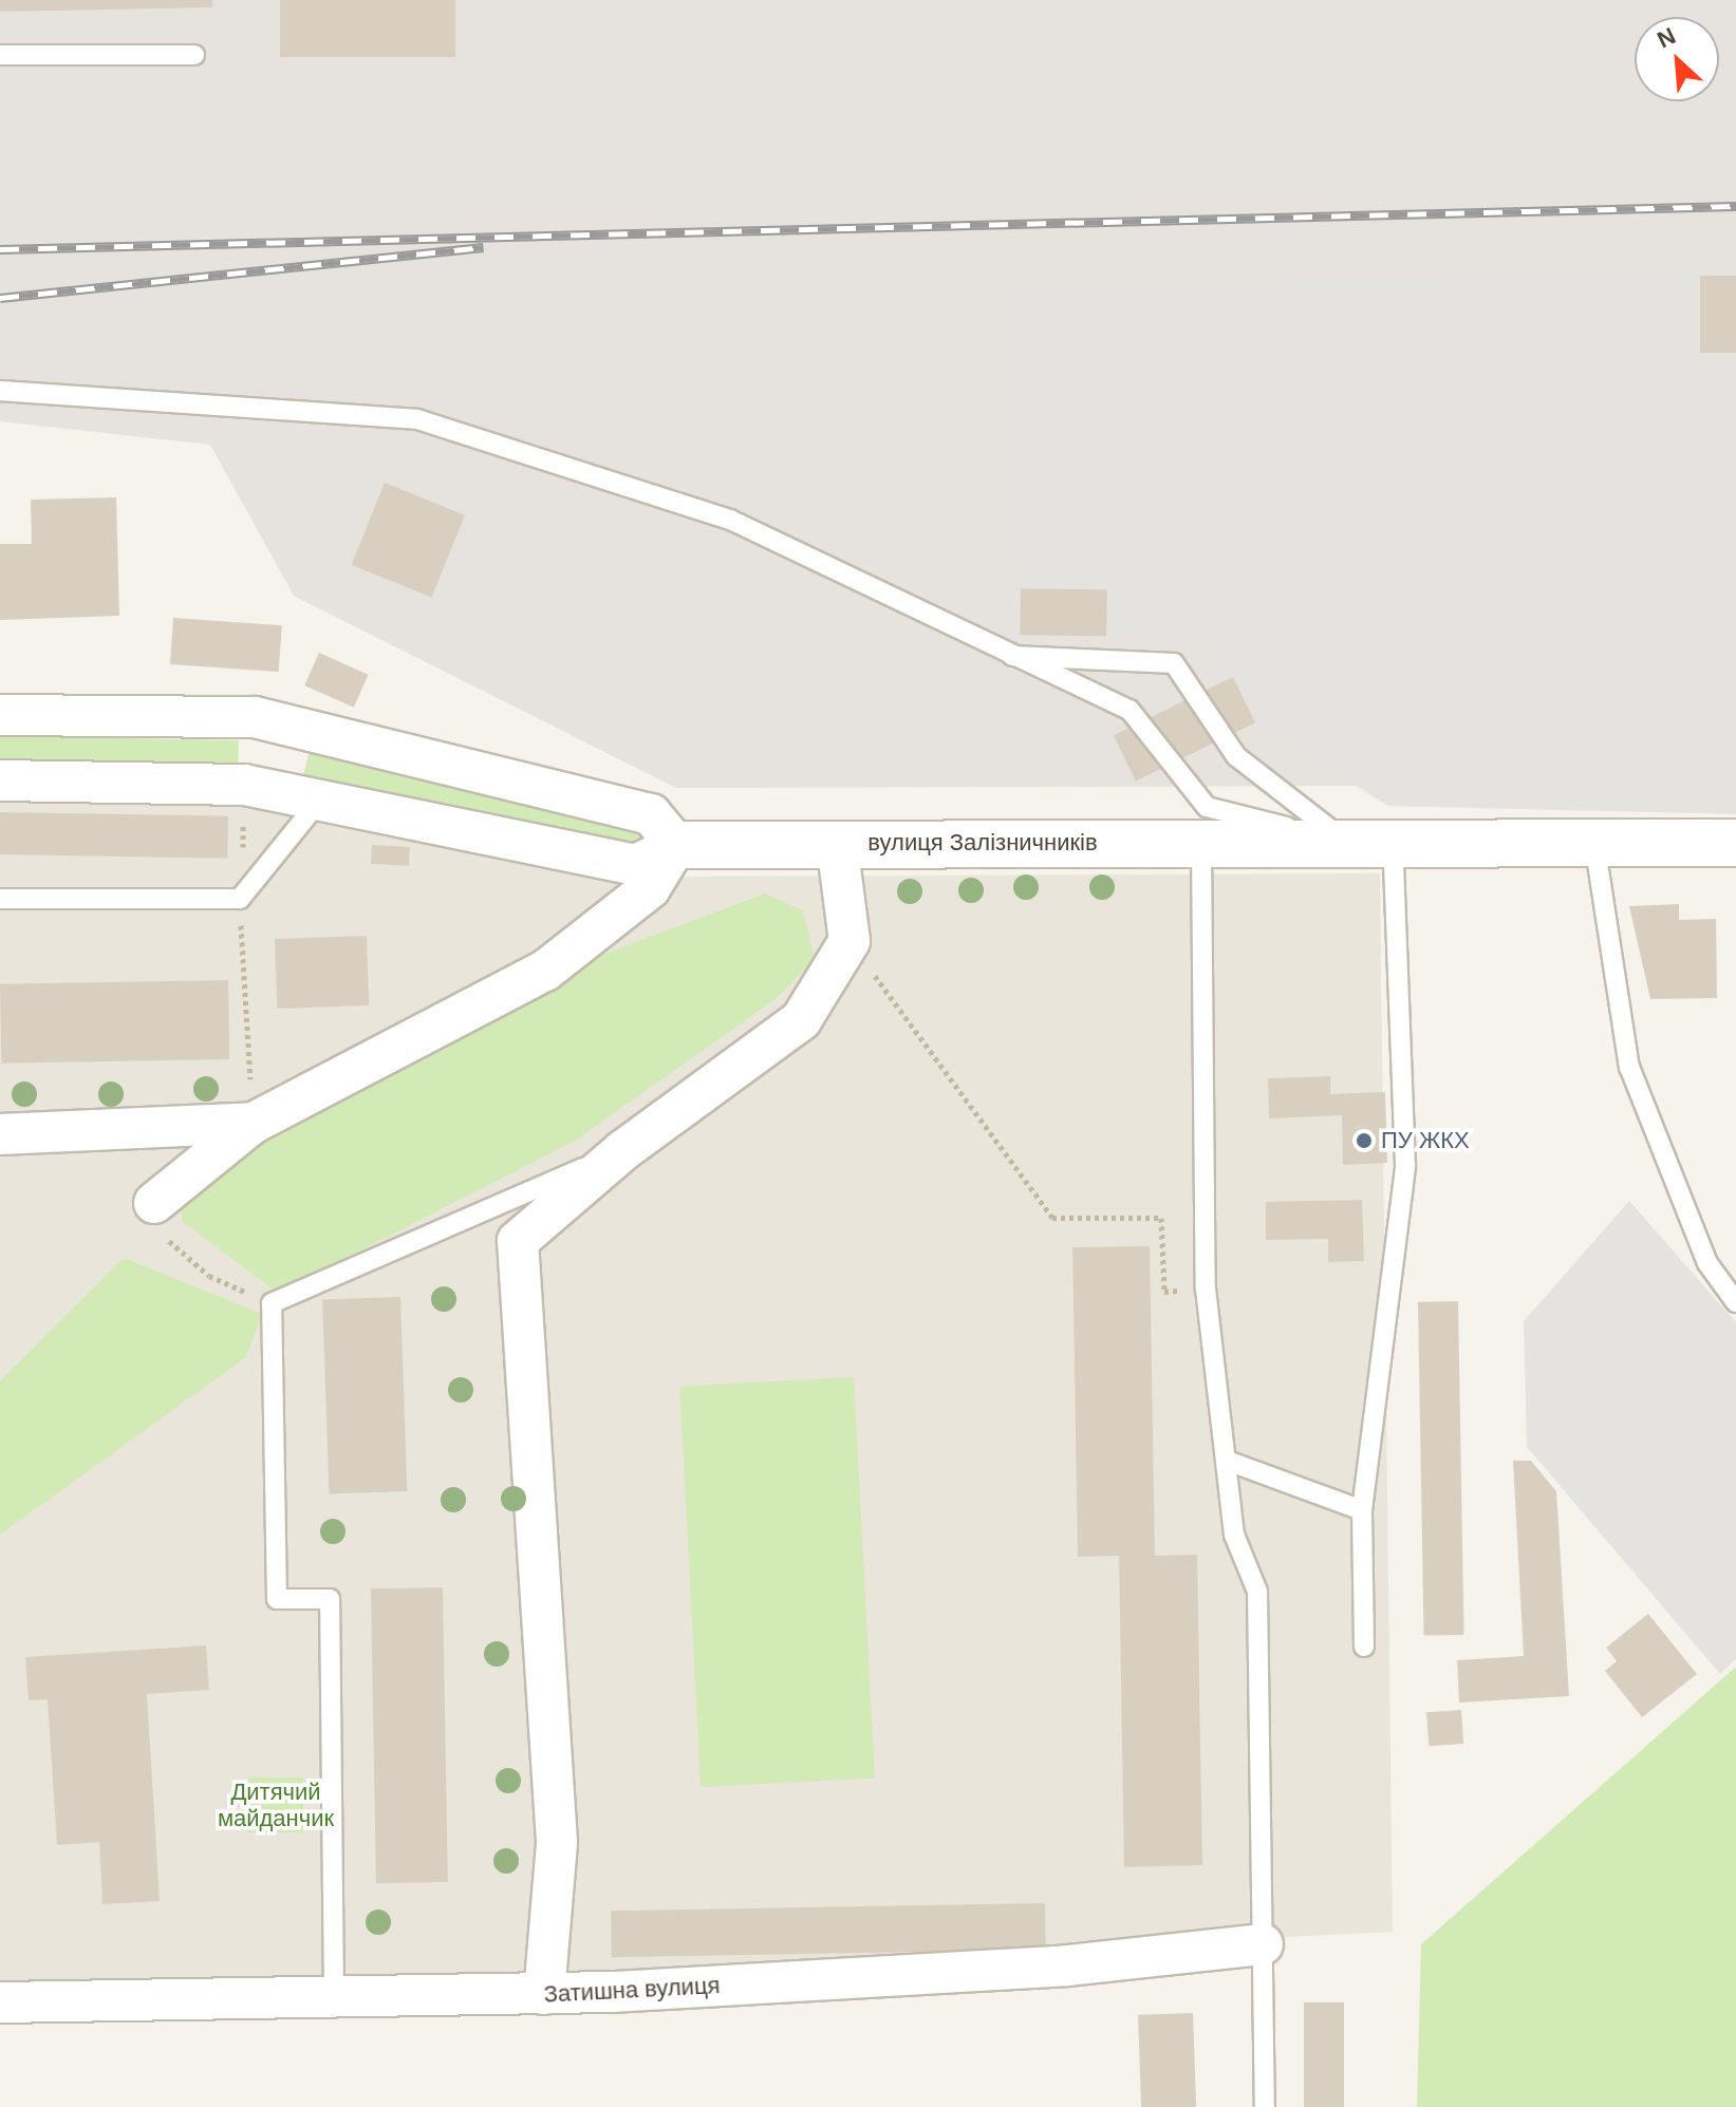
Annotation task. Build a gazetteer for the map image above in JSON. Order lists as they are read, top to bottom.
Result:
{
  "streets": {
    "street": ["вулиця Залізничників", "Затишна вулиця"]
  },
  "parks": ["Дитячий майданчик"],
  "places": ["ПУ ЖКХ"],
  "north": "top left"
}
